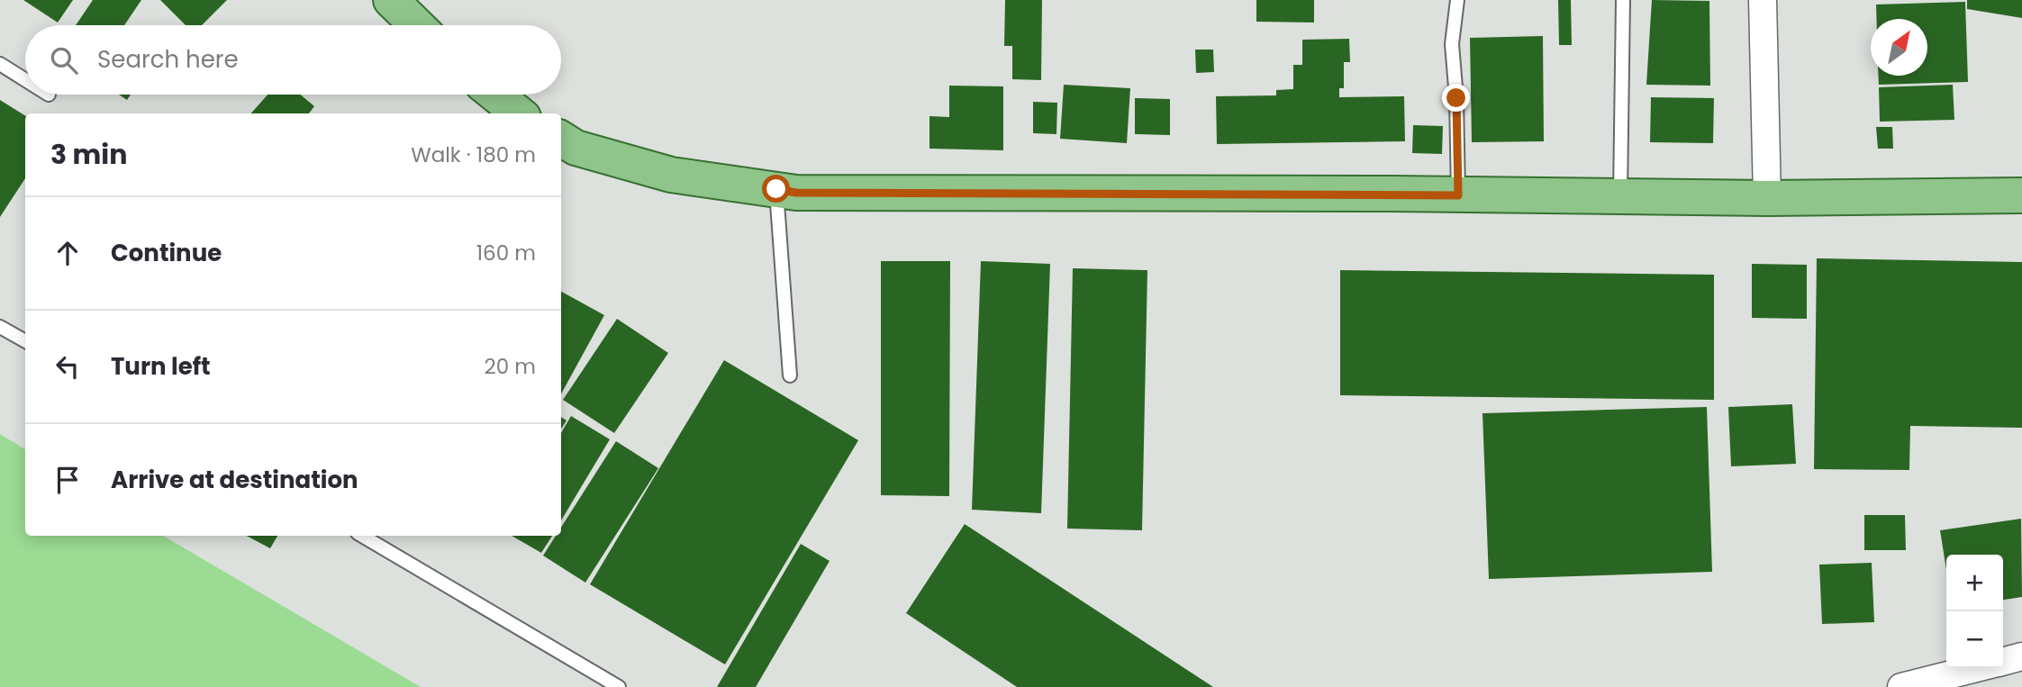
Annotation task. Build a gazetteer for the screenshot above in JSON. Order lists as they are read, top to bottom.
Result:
{
  "north": "top right",
  "page": {
    "search": "Search here",
    "heading": ["3 min", "Walk · 180 m"],
    "list": [
      ["Continue", "160 m"],
      ["Turn left", "20 m"],
      "Arrive at destination"
    ],
    "map_buttons": ["+", "−"]
  }
}
